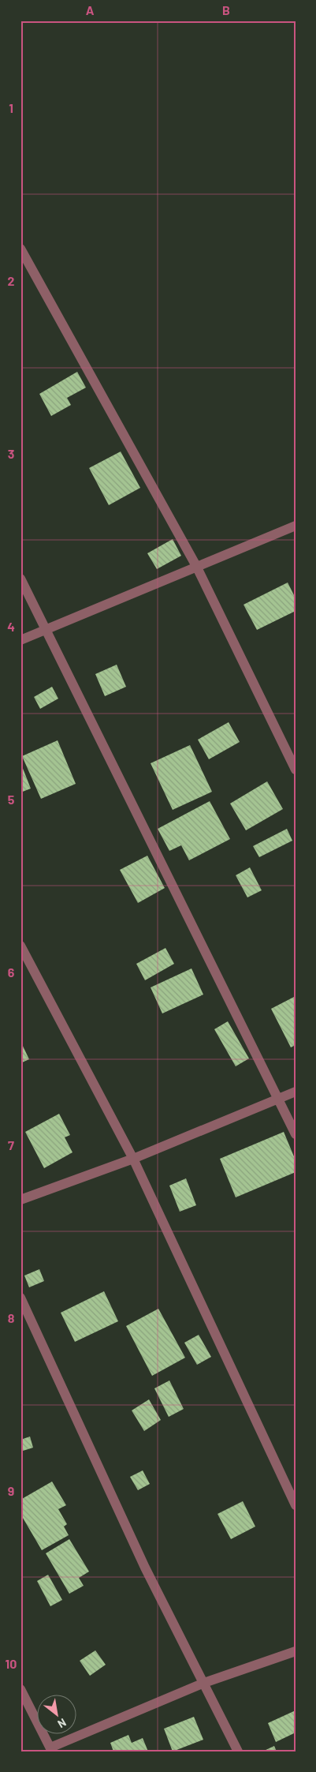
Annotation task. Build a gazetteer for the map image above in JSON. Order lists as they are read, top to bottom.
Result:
{
  "north": "bottom right",
  "grid": {
    "columns": ["A", "B"],
    "rows": [
      "1",
      "2",
      "3",
      "4",
      "5",
      "6",
      "7",
      "8",
      "9",
      "10"
    ]
  }
}
